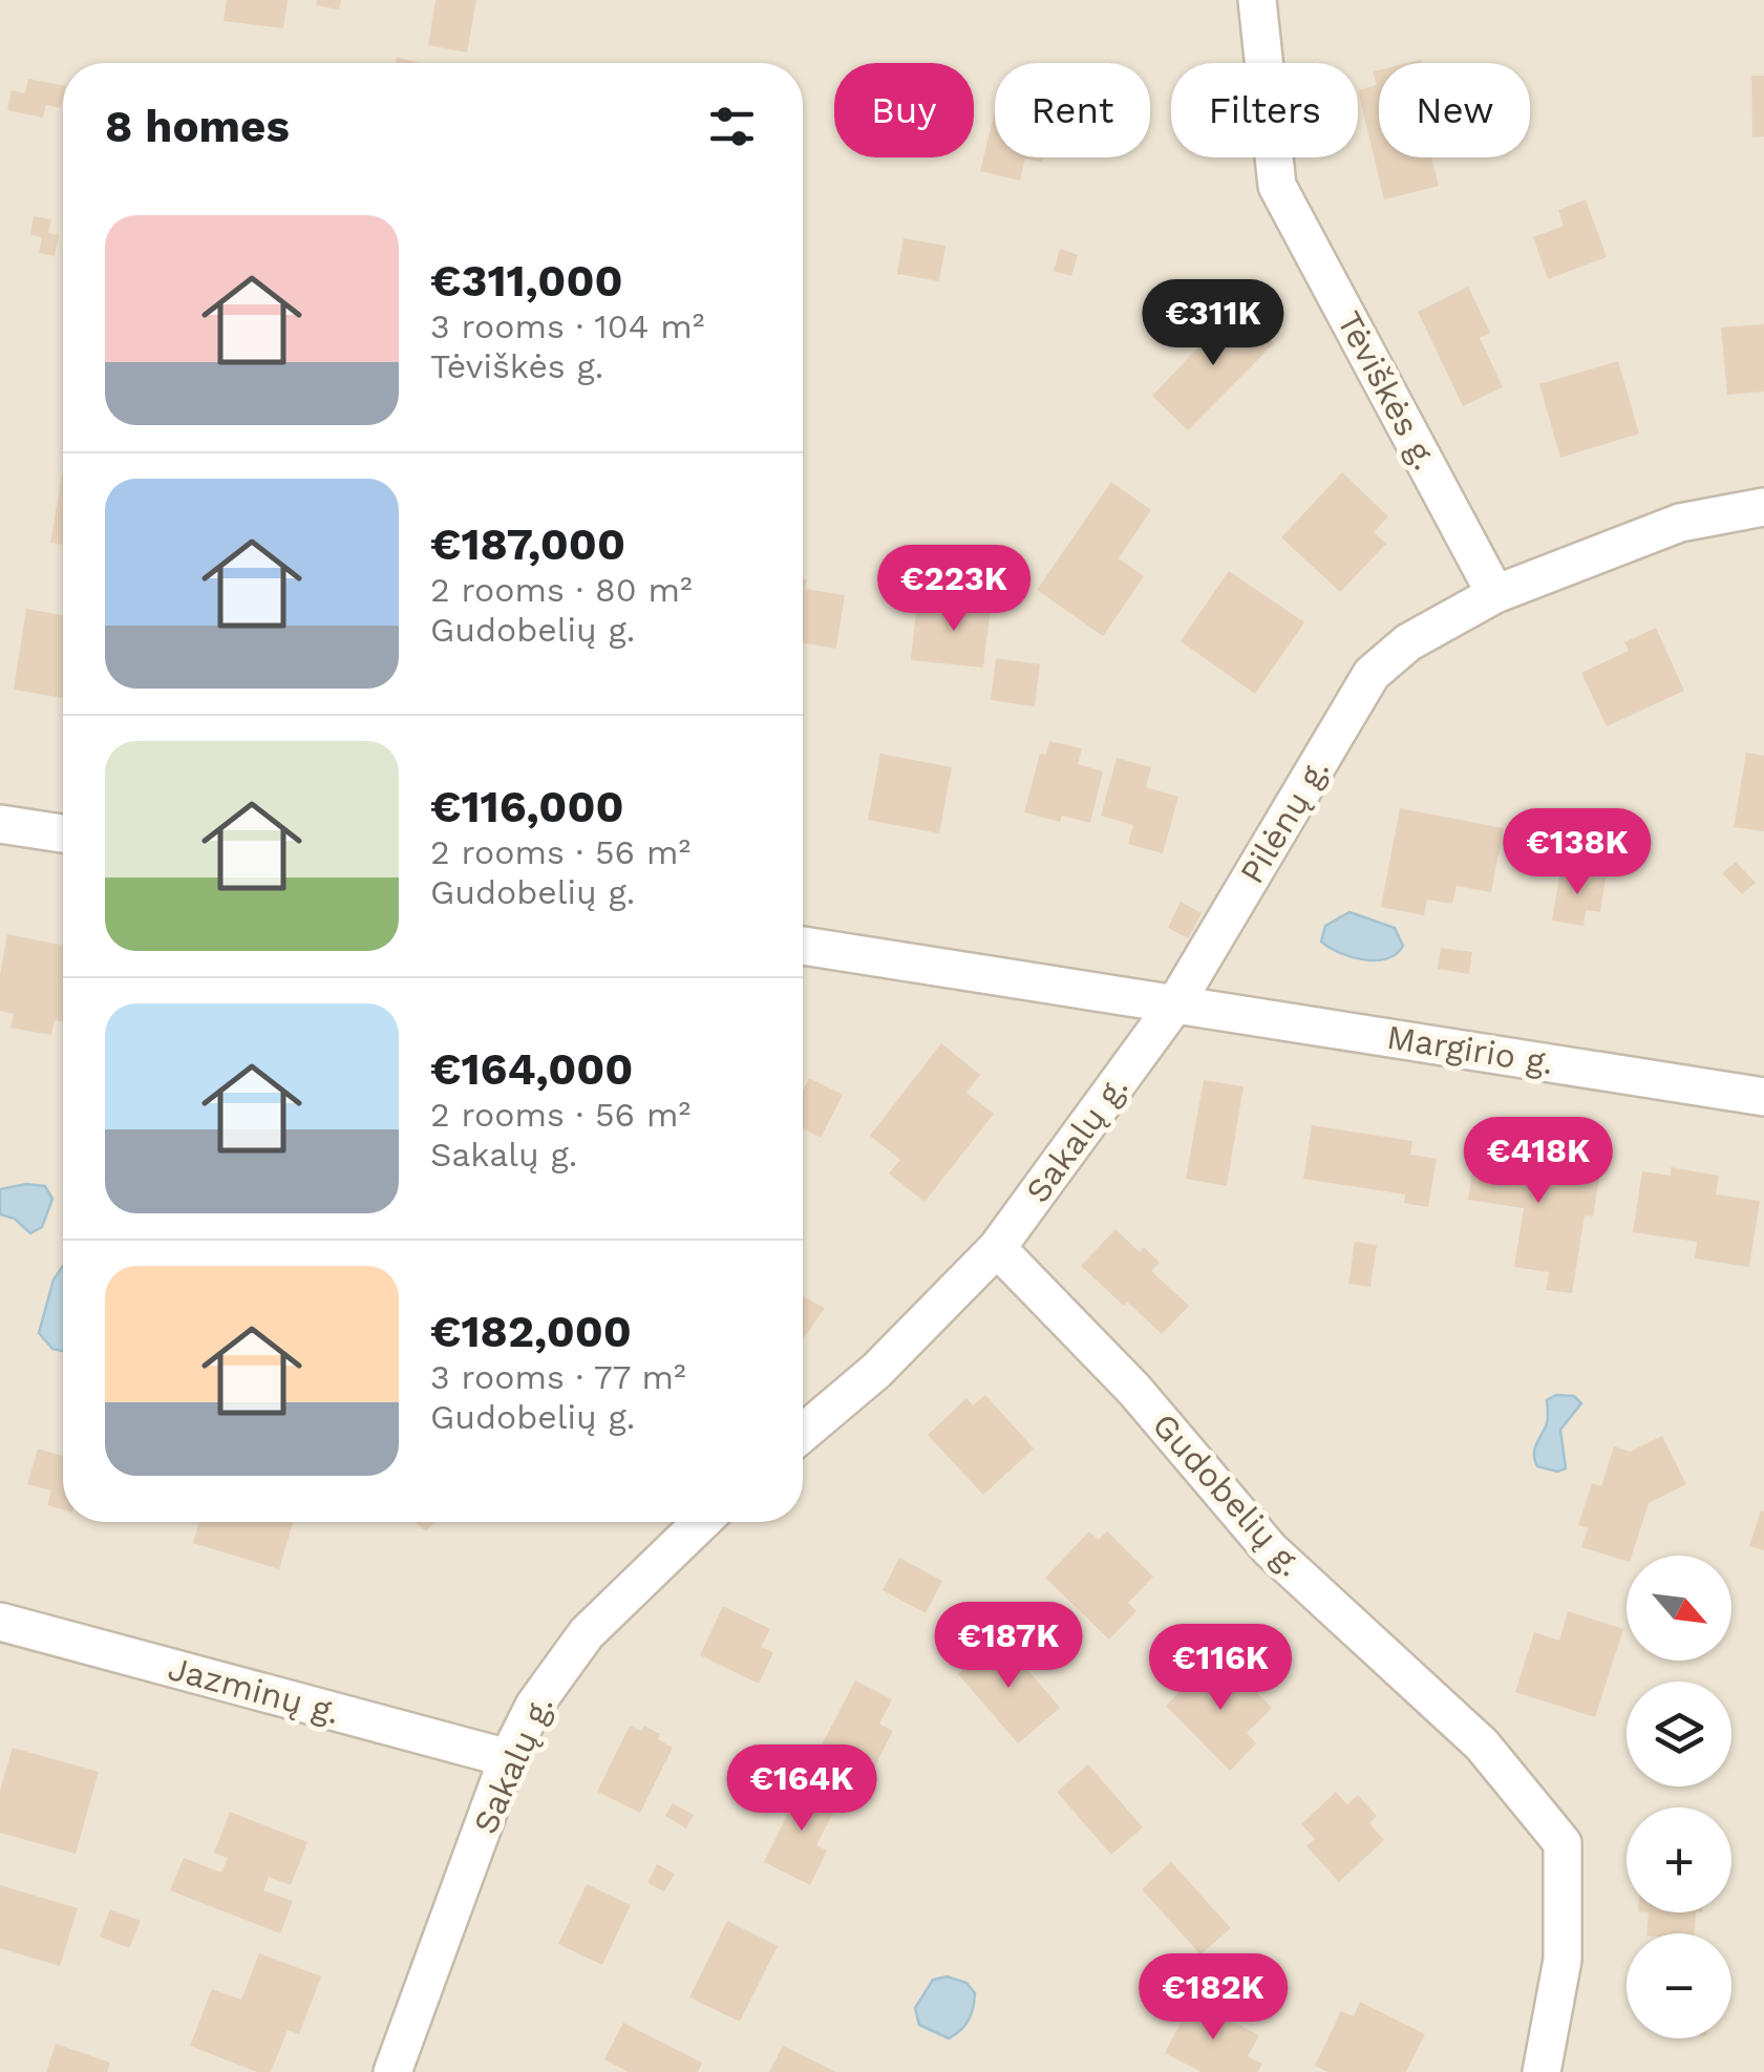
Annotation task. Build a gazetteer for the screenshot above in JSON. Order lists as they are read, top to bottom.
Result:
{
  "streets": {
    "street": [
      "Tėviškės g.",
      "Pilėnų g.",
      "Margirio g.",
      "Sakalų g.",
      "Gudobelių g.",
      "Jazminų g."
    ]
  },
  "crossings": [
    ["Tėviškės g.", "Pilėnų g."],
    ["Pilėnų g.", "Margirio g."],
    ["Pilėnų g.", "Sakalų g."],
    ["Margirio g.", "Sakalų g."],
    ["Sakalų g.", "Gudobelių g."],
    ["Sakalų g.", "Jazminų g."]
  ],
  "north": "bottom right",
  "page": {
    "chip": [
      "Buy",
      "Rent",
      "Filters",
      "New"
    ],
    "heading": "8 homes",
    "list": [
      {
        "name": "€311,000",
        "note": "3 rooms · 104 m² · Tėviškės g."
      },
      {
        "name": "€187,000",
        "note": "2 rooms · 80 m² · Gudobelių g."
      },
      {
        "name": "€116,000",
        "note": "2 rooms · 56 m² · Gudobelių g."
      },
      {
        "name": "€164,000",
        "note": "2 rooms · 56 m² · Sakalų g."
      },
      {
        "name": "€182,000",
        "note": "3 rooms · 77 m² · Gudobelių g."
      }
    ],
    "price": [
      "€311K",
      "€223K",
      "€138K",
      "€418K",
      "€187K",
      "€116K",
      "€164K",
      "€182K"
    ],
    "map_buttons": ["+", "−"]
  }
}
